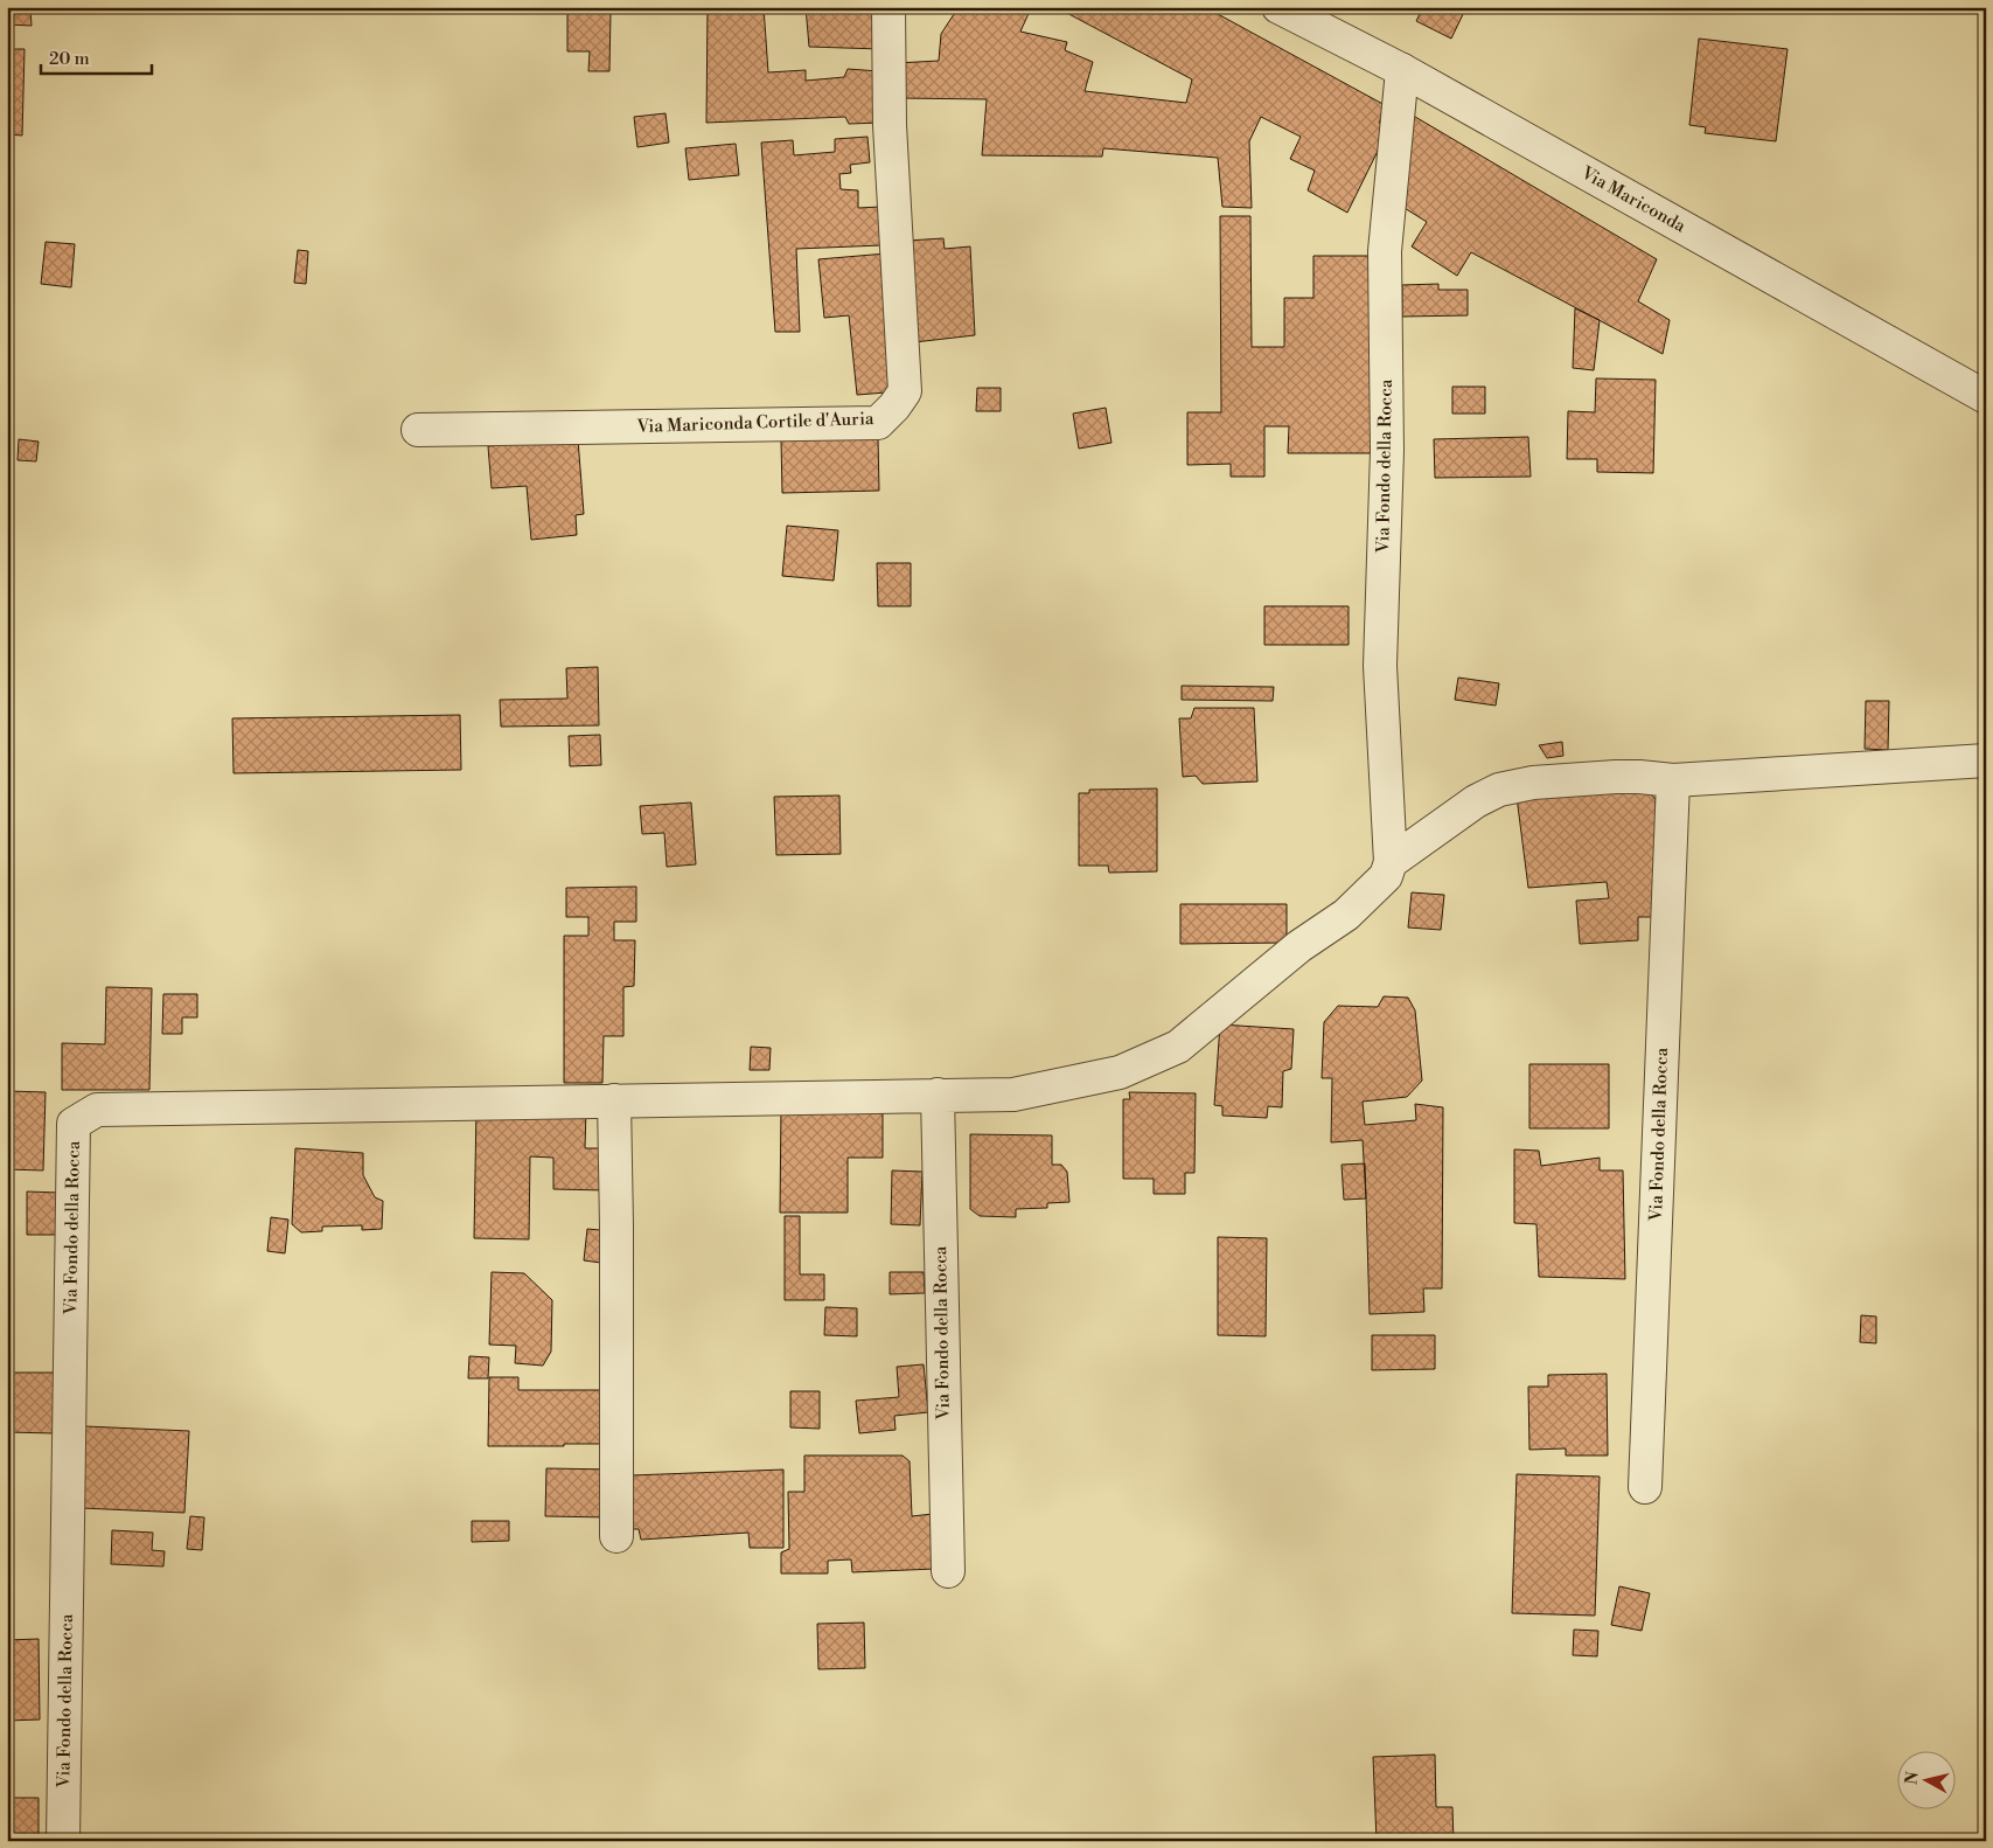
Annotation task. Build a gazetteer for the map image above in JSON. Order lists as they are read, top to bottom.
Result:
{
  "streets": {
    "street": ["Via Mariconda", "Via Mariconda Cortile d'Auria", "Via Fondo della Rocca"]
  },
  "crossings": [
    ["Via Mariconda", "Via Fondo della Rocca"]
  ],
  "scale_bar": "20 m",
  "north": "left"
}
